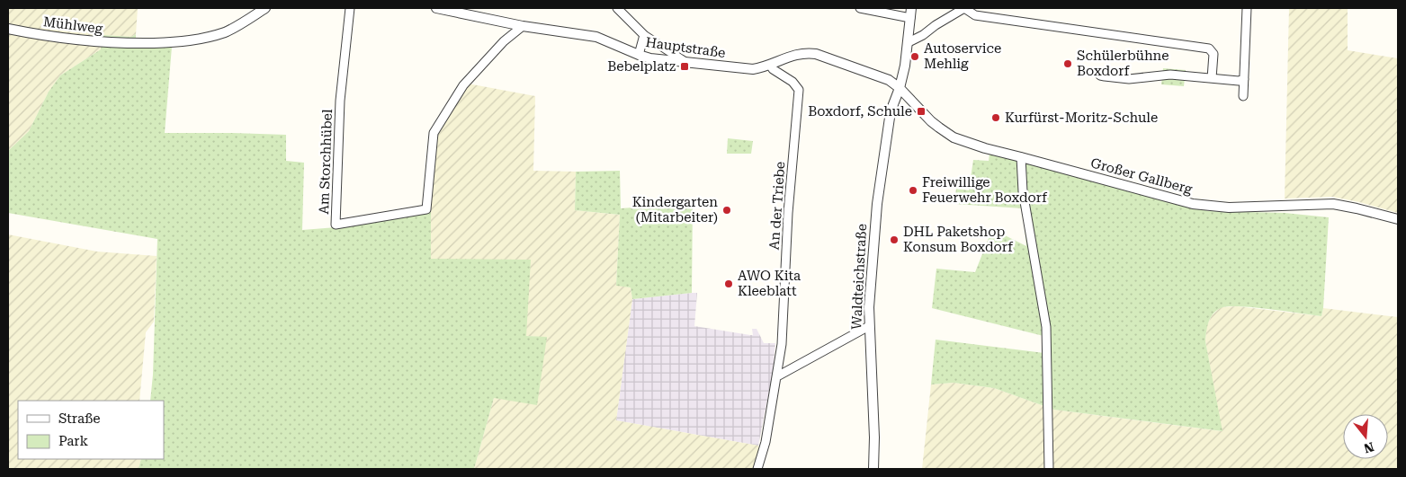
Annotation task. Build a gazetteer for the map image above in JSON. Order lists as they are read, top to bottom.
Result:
{
  "streets": {
    "street": [
      "Mühlweg",
      "Hauptstraße",
      "Am Storchhübel",
      "Großer Gallberg",
      "An der Triebe",
      "Waldteichstraße"
    ]
  },
  "crossings": [
    ["Hauptstraße", "Am Storchhübel"],
    ["Hauptstraße", "Großer Gallberg"],
    ["Hauptstraße", "An der Triebe"],
    ["Hauptstraße", "Waldteichstraße"],
    ["Großer Gallberg", "Waldteichstraße"]
  ],
  "places": {
    "other": [
      "Autoservice Mehlig",
      "Schülerbühne Boxdorf",
      "Kurfürst-Moritz-Schule",
      "Freiwillige Feuerwehr Boxdorf",
      "Kindergarten (Mitarbeiter)",
      "DHL Paketshop Konsum Boxdorf",
      "AWO Kita Kleeblatt"
    ],
    "transit": ["Bebelplatz", "Boxdorf, Schule"]
  },
  "legend": ["Straße", "Park"],
  "north": "bottom"
}
